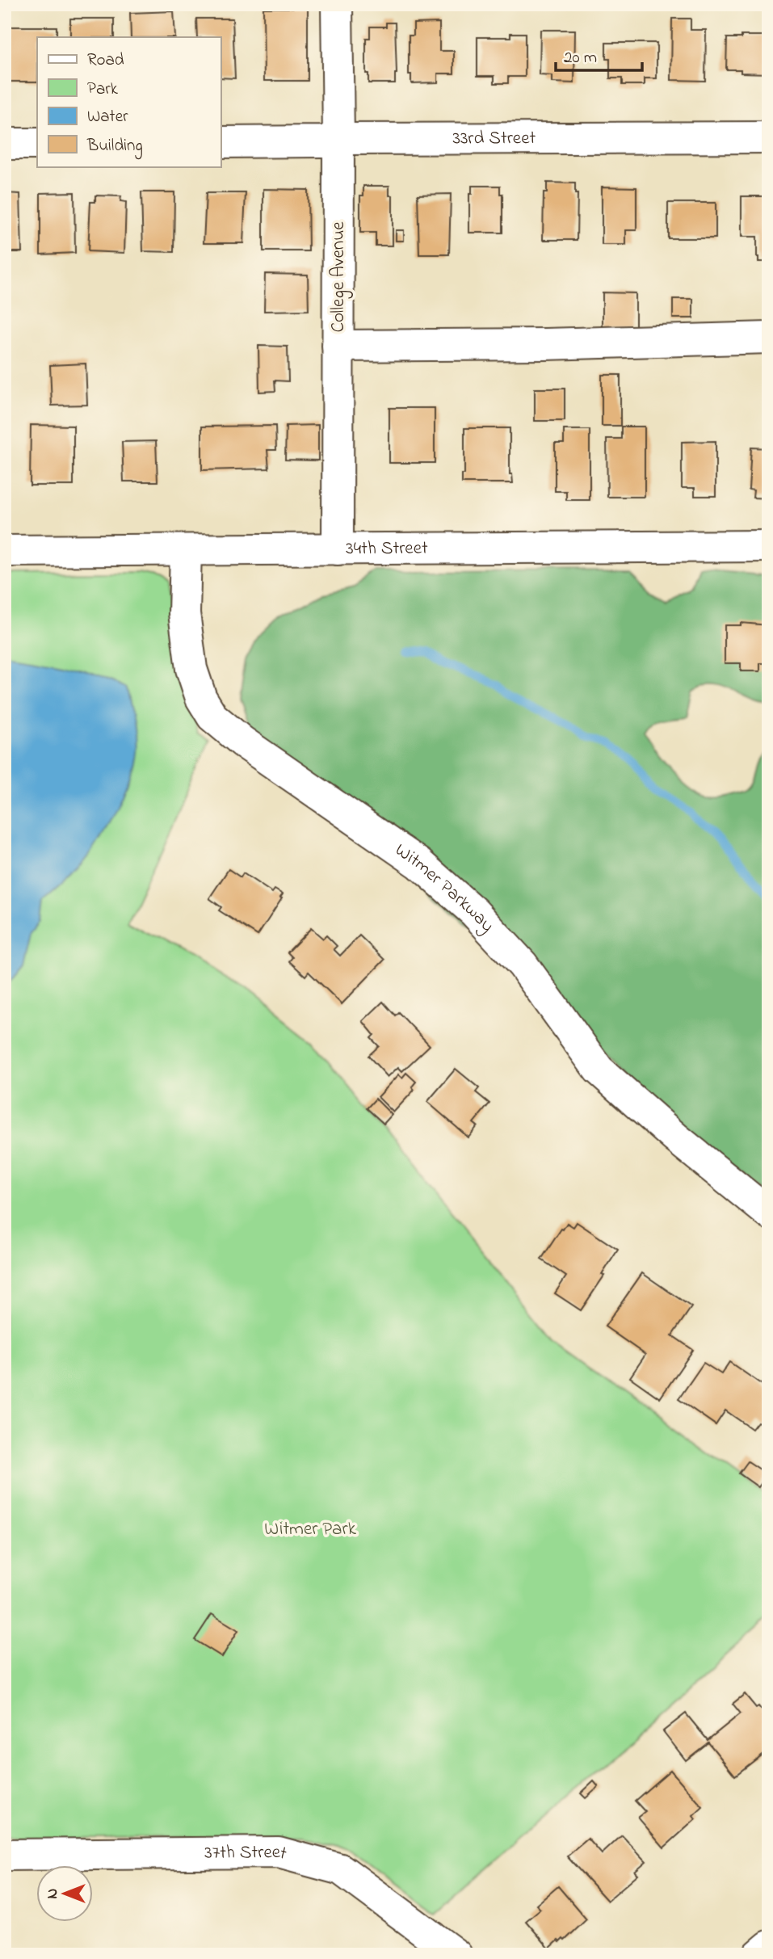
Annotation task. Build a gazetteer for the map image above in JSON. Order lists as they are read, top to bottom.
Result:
{
  "streets": {
    "street": [
      "33rd Street",
      "College Avenue",
      "34th Street",
      "Witmer Parkway",
      "37th Street"
    ]
  },
  "crossings": [
    ["33rd Street", "College Avenue"],
    ["College Avenue", "34th Street"],
    ["34th Street", "Witmer Parkway"]
  ],
  "parks": ["Witmer Park"],
  "legend": [
    "Road",
    "Park",
    "Water",
    "Building"
  ],
  "scale_bar": "20 m",
  "north": "left"
}
